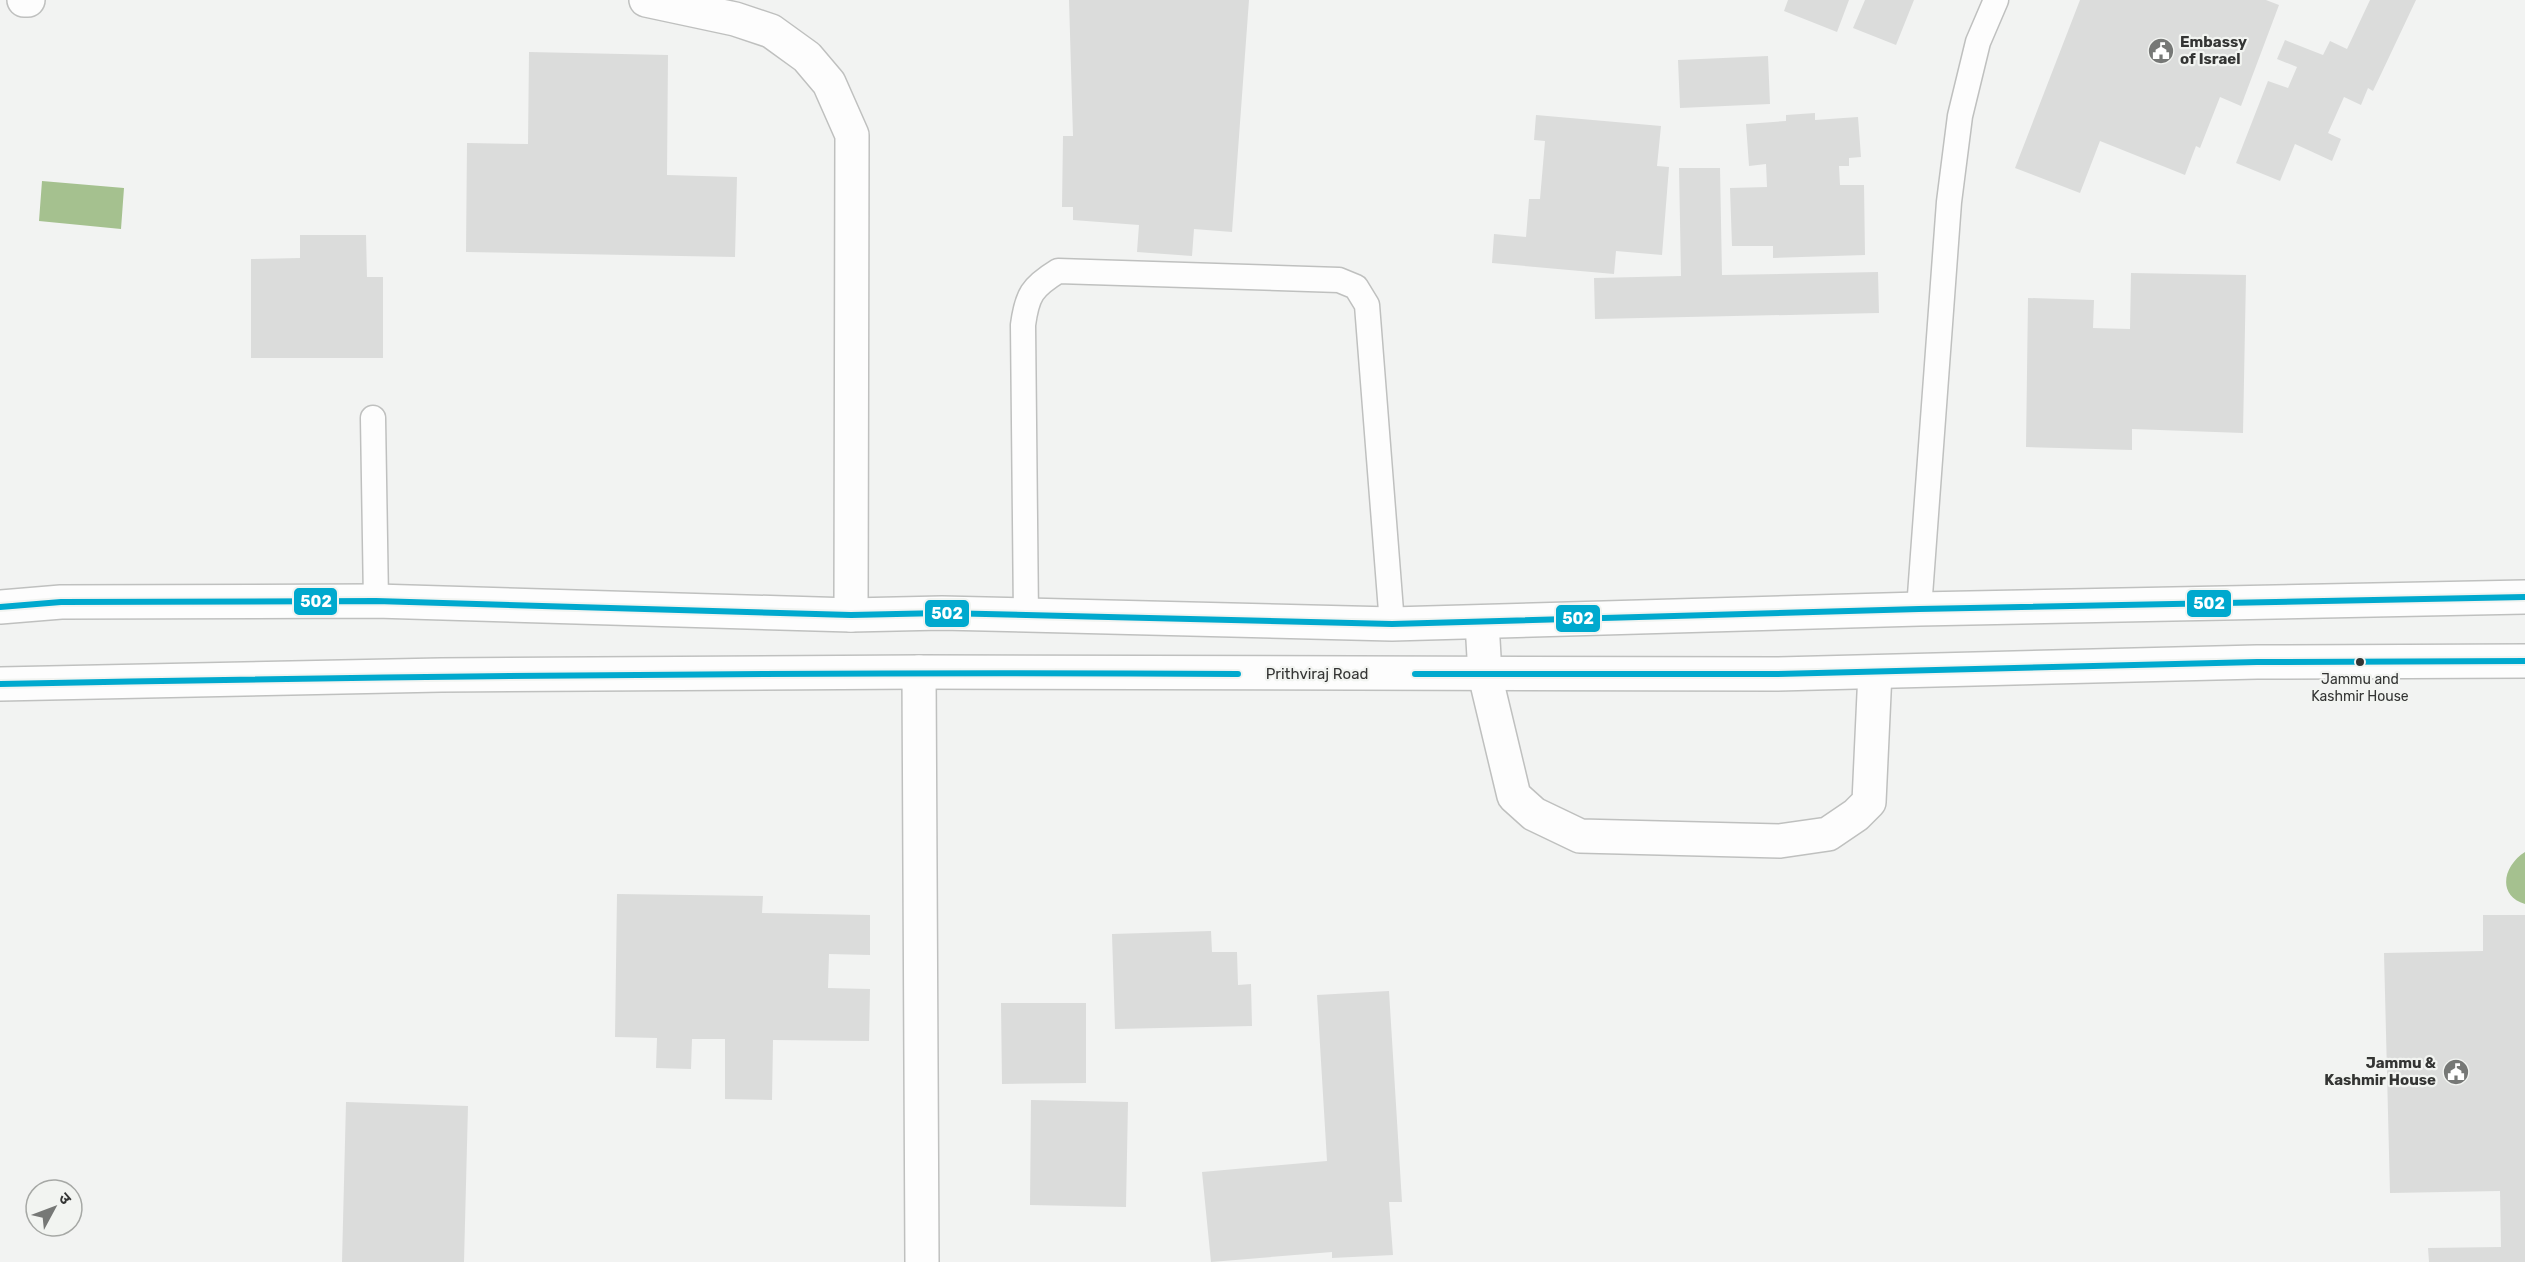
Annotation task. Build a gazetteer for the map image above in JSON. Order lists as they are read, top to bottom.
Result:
{
  "streets": {
    "main road": ["Prithviraj Road"]
  },
  "places": {
    "public building": ["Embassy of Israel", "Jammu & Kashmir House"],
    "other": ["Jammu and Kashmir House"]
  },
  "lines": ["transit line 502"],
  "north": "top right"
}
